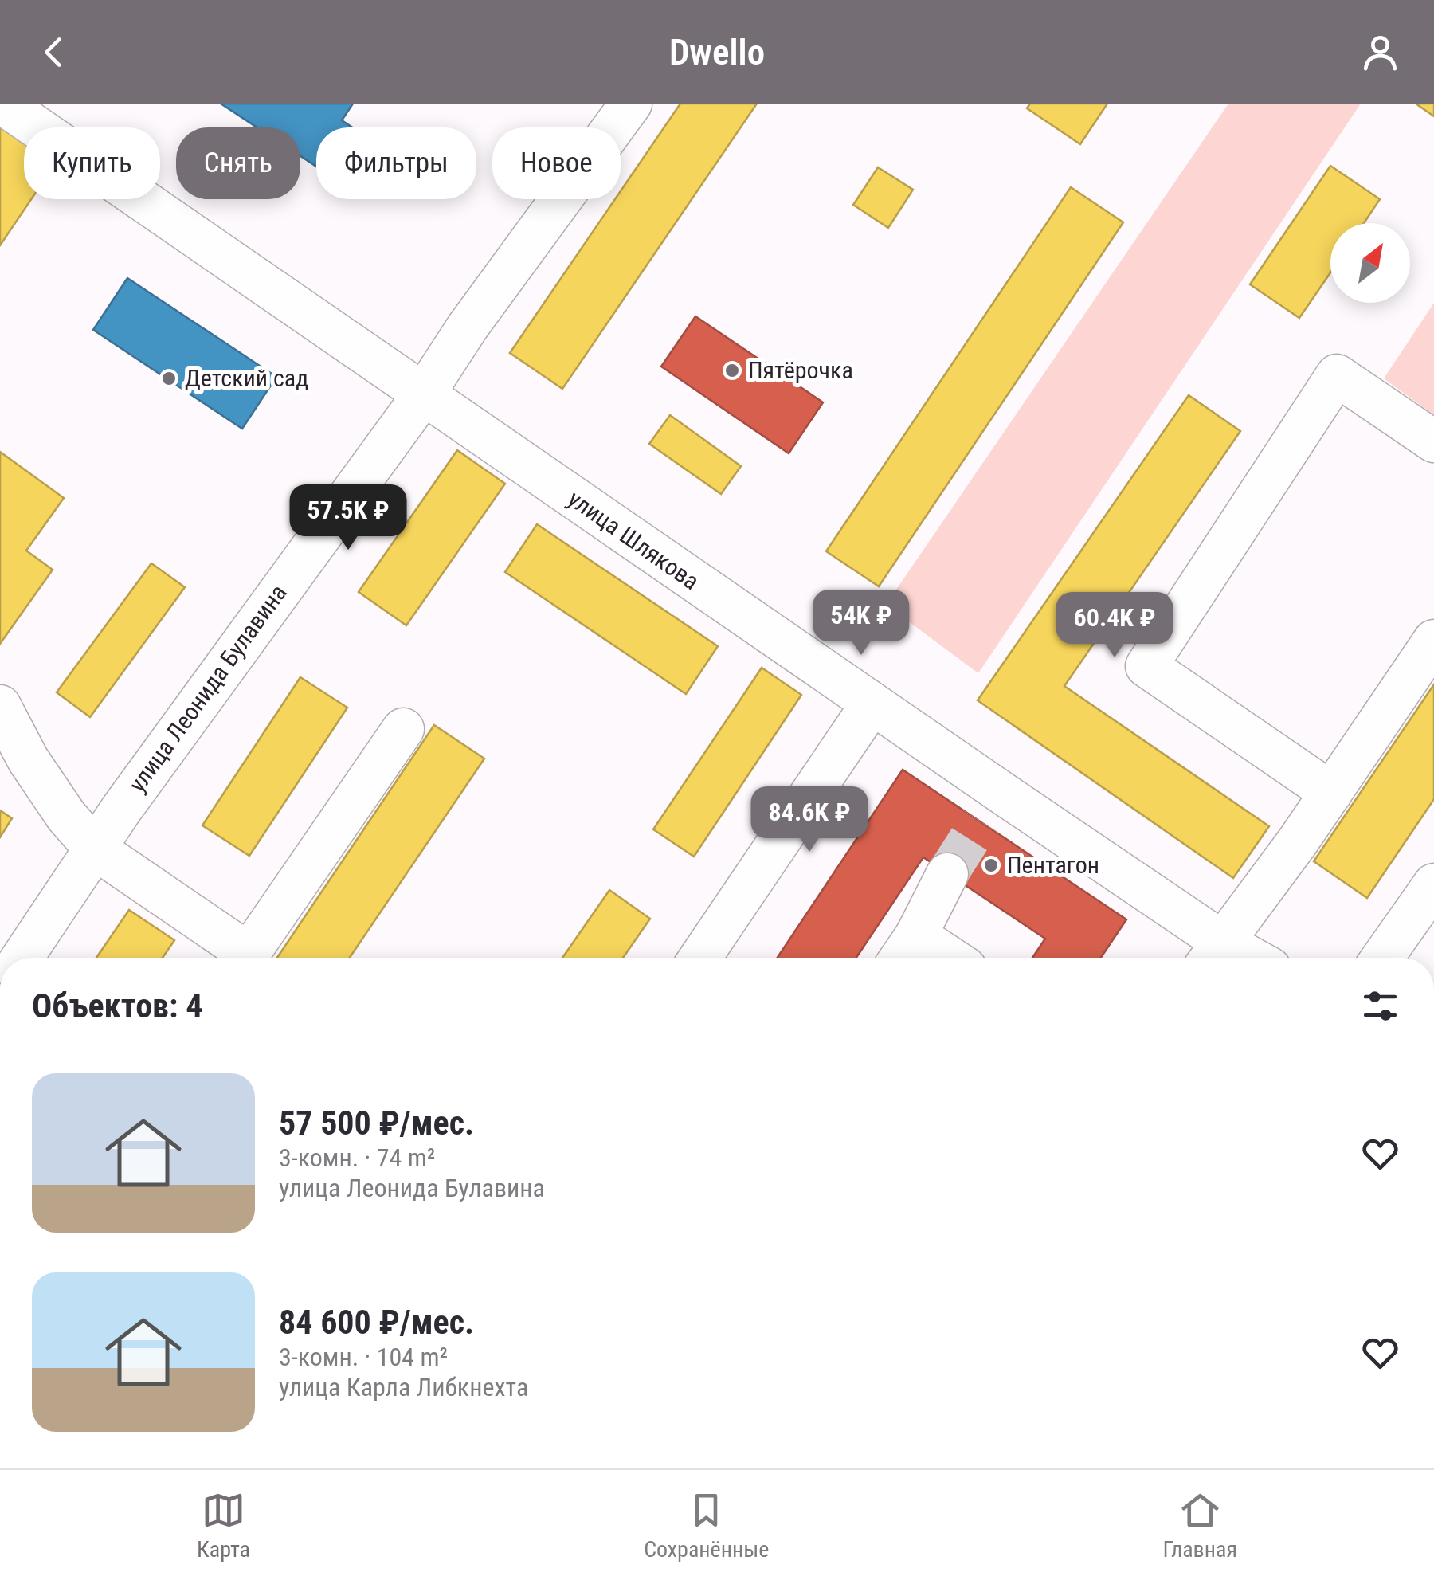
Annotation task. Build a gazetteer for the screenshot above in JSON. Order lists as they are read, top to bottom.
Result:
{
  "streets": {
    "street": ["улица Шлякова", "улица Леонида Булавина"]
  },
  "crossings": [
    ["улица Шлякова", "улица Леонида Булавина"]
  ],
  "places": ["Пятёрочка", "Детский сад", "Пентагон"],
  "north": "top right",
  "page": {
    "header": "Dwello",
    "chip": [
      "Купить",
      "Снять",
      "Фильтры",
      "Новое"
    ],
    "price": [
      "57.5K ₽",
      "54K ₽",
      "60.4K ₽",
      "84.6K ₽"
    ],
    "heading": "Объектов: 4",
    "list": [
      {
        "name": "57 500 ₽/мес.",
        "note": "3-комн. · 74 m² · улица Леонида Булавина"
      },
      {
        "name": "84 600 ₽/мес.",
        "note": "3-комн. · 104 m² · улица Карла Либкнехта"
      }
    ],
    "tabs": ["Карта", "Сохранённые", "Главная"]
  }
}
